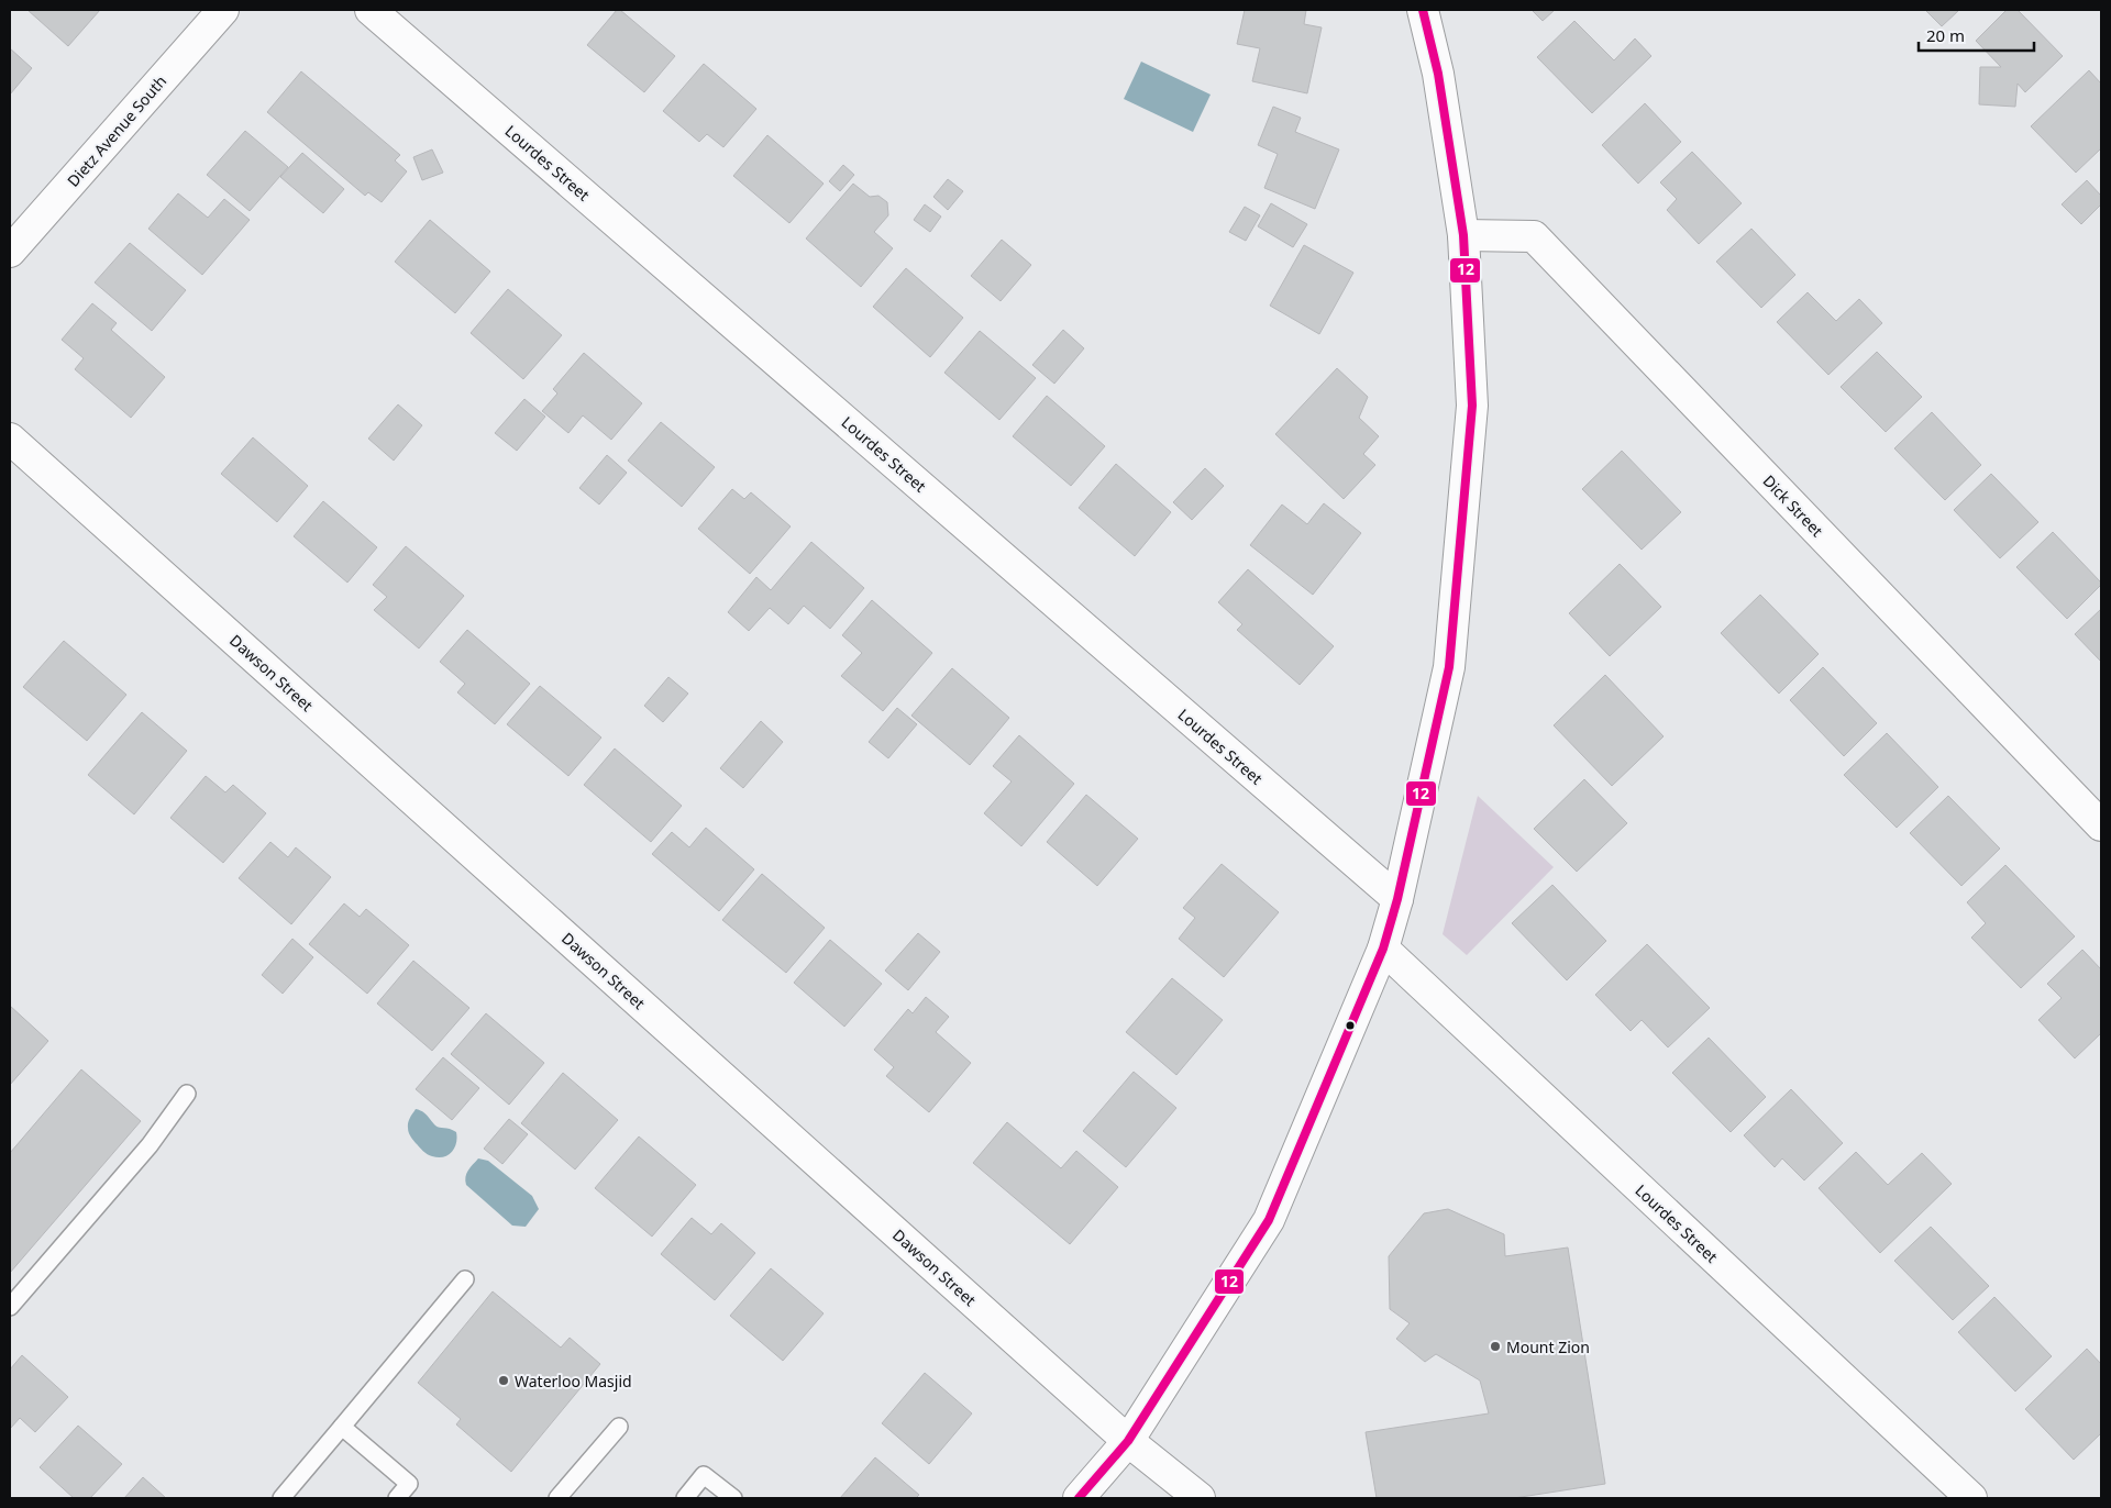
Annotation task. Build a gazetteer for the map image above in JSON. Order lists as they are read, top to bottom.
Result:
{
  "streets": {
    "street": [
      "Dietz Avenue South",
      "Lourdes Street",
      "Dick Street",
      "Dawson Street"
    ]
  },
  "places": ["Mount Zion", "Waterloo Masjid"],
  "lines": ["transit line 12"],
  "scale_bar": "20 m"
}
